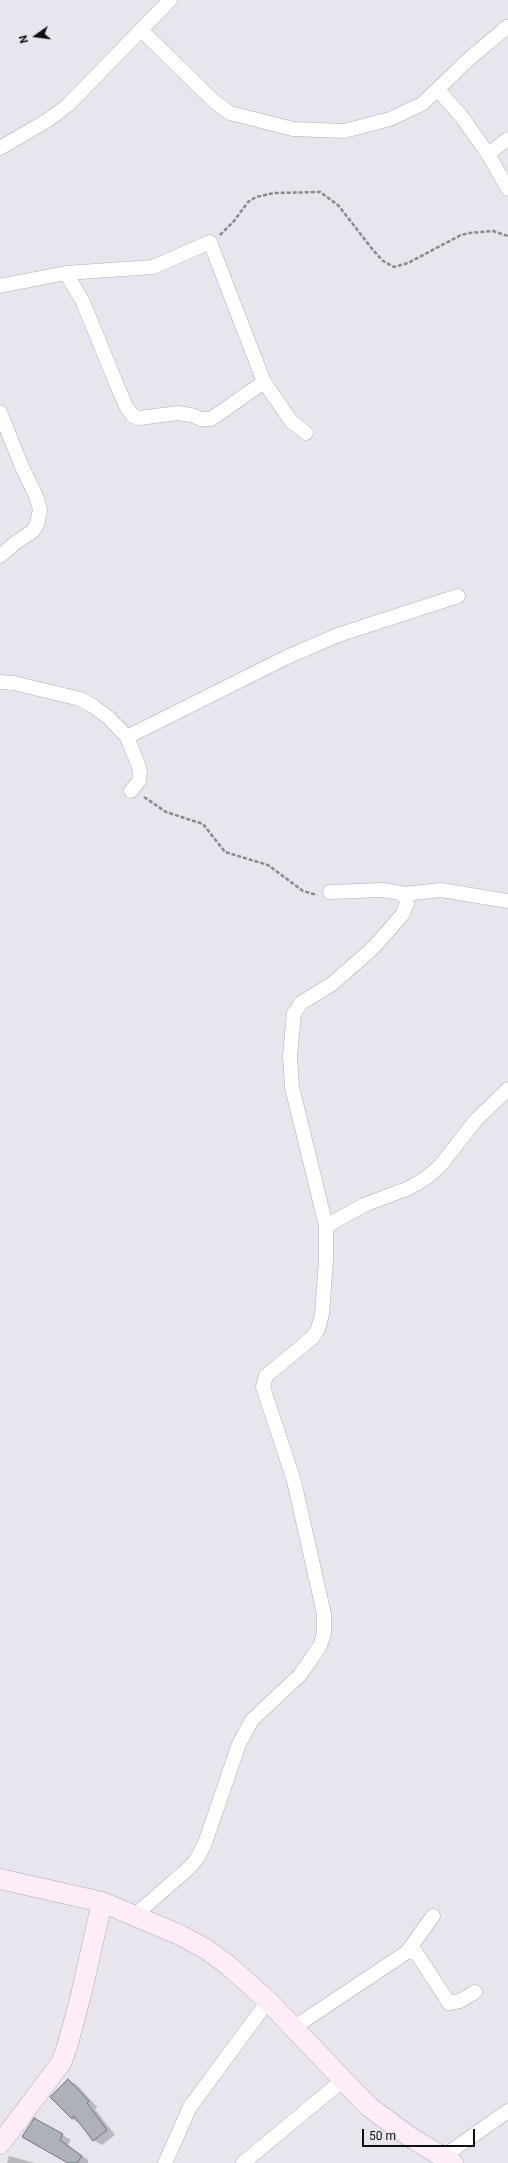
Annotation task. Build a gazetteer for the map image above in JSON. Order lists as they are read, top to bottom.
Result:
{
  "scale_bar": "50 m",
  "north": "left"
}
